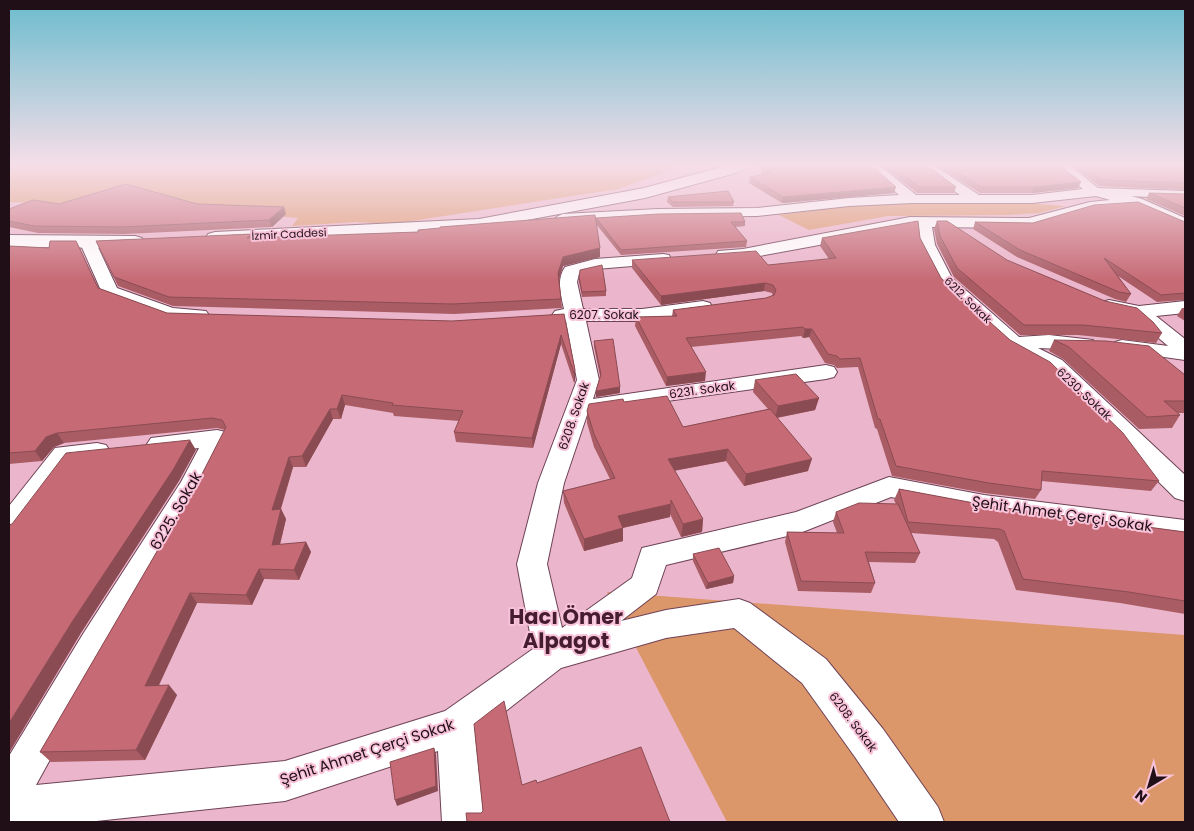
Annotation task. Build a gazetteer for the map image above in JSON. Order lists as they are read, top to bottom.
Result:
{
  "streets": {
    "street": [
      "İzmir Caddesi",
      "6212. Sokak",
      "6207. Sokak",
      "6231. Sokak",
      "6230. Sokak",
      "6208. Sokak",
      "6225. Sokak",
      "Şehit Ahmet Çerçi Sokak"
    ]
  },
  "crossings": [
    ["6212. Sokak", "6230. Sokak"],
    ["6212. Sokak", "6208. Sokak"],
    ["6207. Sokak", "6208. Sokak"],
    ["6231. Sokak", "6208. Sokak"],
    ["6208. Sokak", "Şehit Ahmet Çerçi Sokak"]
  ],
  "districts": ["Hacı Ömer Alpagot"],
  "north": "bottom left"
}
